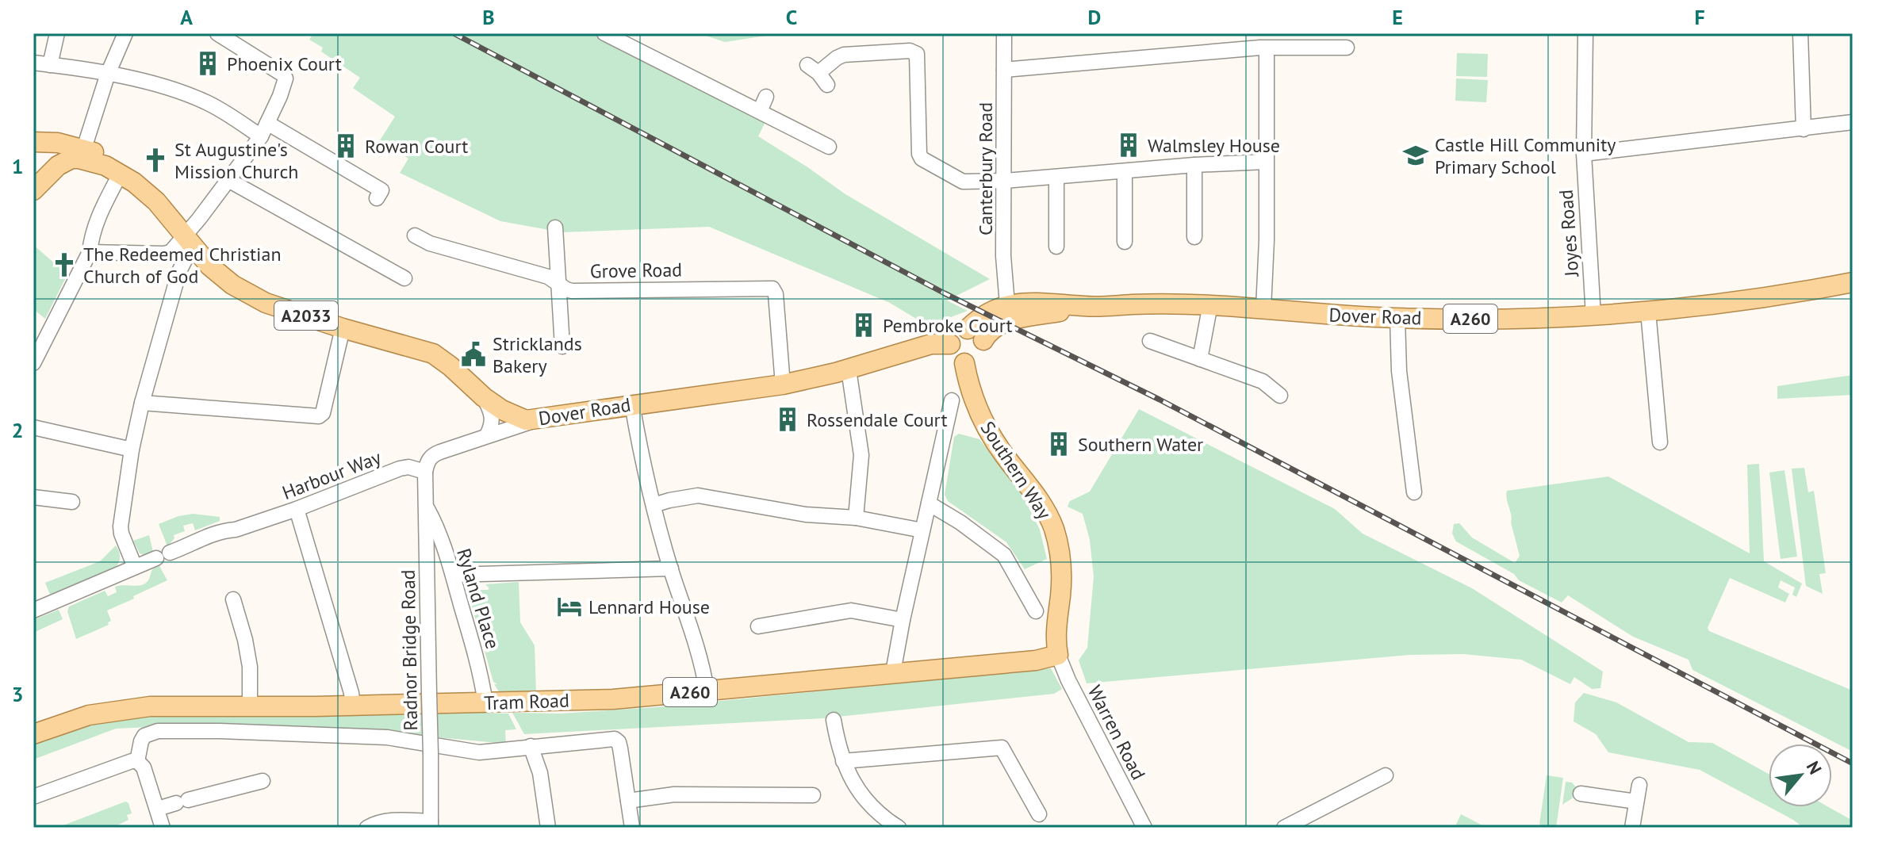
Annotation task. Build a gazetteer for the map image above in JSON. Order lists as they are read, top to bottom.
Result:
{
  "streets": {
    "main road": [
      "A2033",
      "Dover Road",
      "A260",
      "Southern Way",
      "Tram Road"
    ],
    "street": [
      "Canterbury Road",
      "Joyes Road",
      "Grove Road",
      "Harbour Way",
      "Ryland Place",
      "Radnor Bridge Road",
      "Warren Road"
    ]
  },
  "crossings": [
    ["Canterbury Road", "Dover Road"],
    ["Joyes Road", "Dover Road"],
    ["Grove Road", "Dover Road"],
    ["A2033", "Dover Road"],
    ["Dover Road", "Southern Way"],
    ["Southern Way", "Tram Road"],
    ["Southern Way", "Warren Road"],
    ["Harbour Way", "Radnor Bridge Road"],
    ["Ryland Place", "Radnor Bridge Road"],
    ["Ryland Place", "Tram Road"],
    ["Tram Road", "Warren Road"]
  ],
  "places": {
    "building": [
      "Phoenix Court",
      "Walmsley House",
      "Rowan Court",
      "Pembroke Court",
      "Rossendale Court",
      "Southern Water"
    ],
    "school or university": ["Castle Hill Community Primary School"],
    "church": ["St Augustine's Mission Church", "The Redeemed Christian Church of God"],
    "public building": ["Stricklands Bakery"],
    "hotel": ["Lennard House"]
  },
  "north": "top right",
  "grid": {
    "columns": [
      "A",
      "B",
      "C",
      "D",
      "E",
      "F"
    ],
    "rows": ["1", "2", "3"]
  }
}
